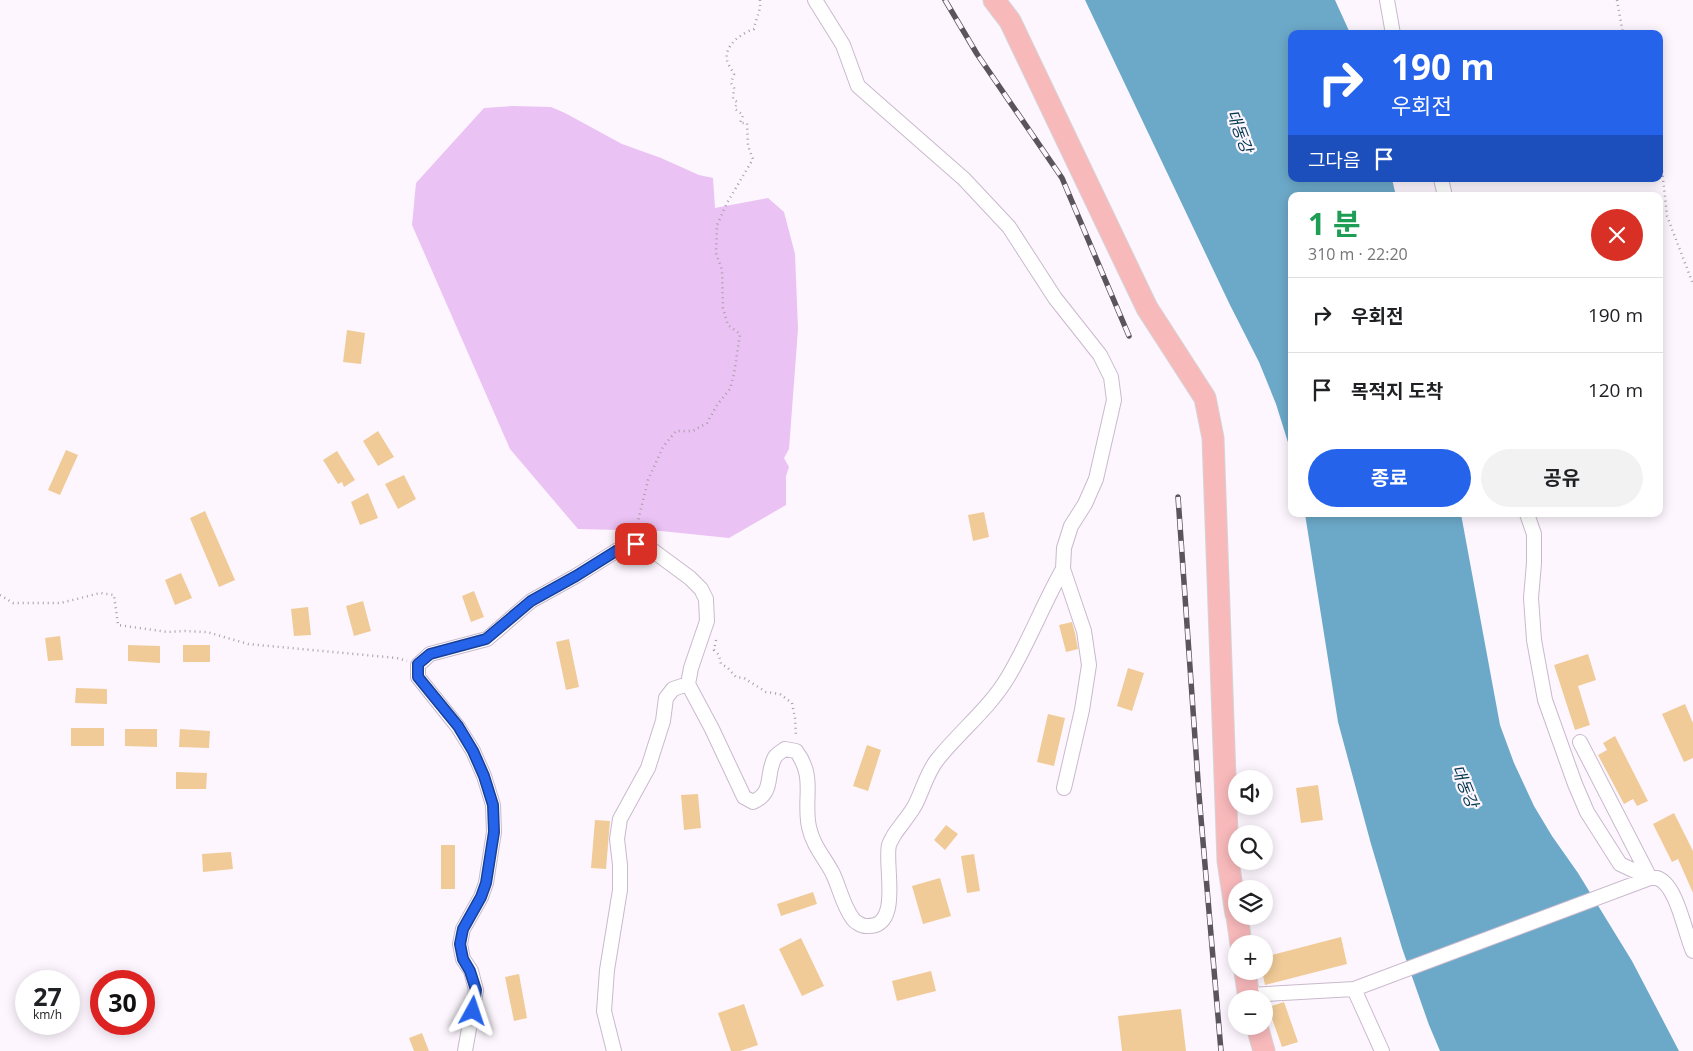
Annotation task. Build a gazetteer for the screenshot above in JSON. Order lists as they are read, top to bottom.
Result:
{
  "water": ["대동강"],
  "page": {
    "turn": ["190 m", "우회전"],
    "then": "그다음",
    "heading": ["1 분", "310 m · 22:20"],
    "list": [
      {
        "name": "우회전",
        "value": "190 m"
      },
      {
        "name": "목적지 도착",
        "value": "120 m"
      }
    ],
    "buttons": ["종료", "공유"],
    "map_buttons": ["+", "−"],
    "speed": "27 km/h",
    "limit": "30"
  }
}
